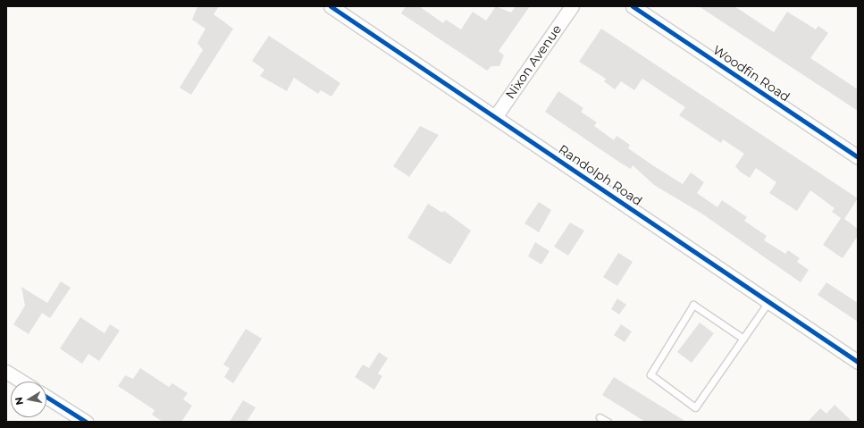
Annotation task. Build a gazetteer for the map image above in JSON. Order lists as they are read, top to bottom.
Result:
{
  "streets": {
    "street": ["Nixon Avenue", "Woodfin Road", "Randolph Road"]
  },
  "crossings": [
    ["Nixon Avenue", "Randolph Road"]
  ],
  "north": "left"
}
